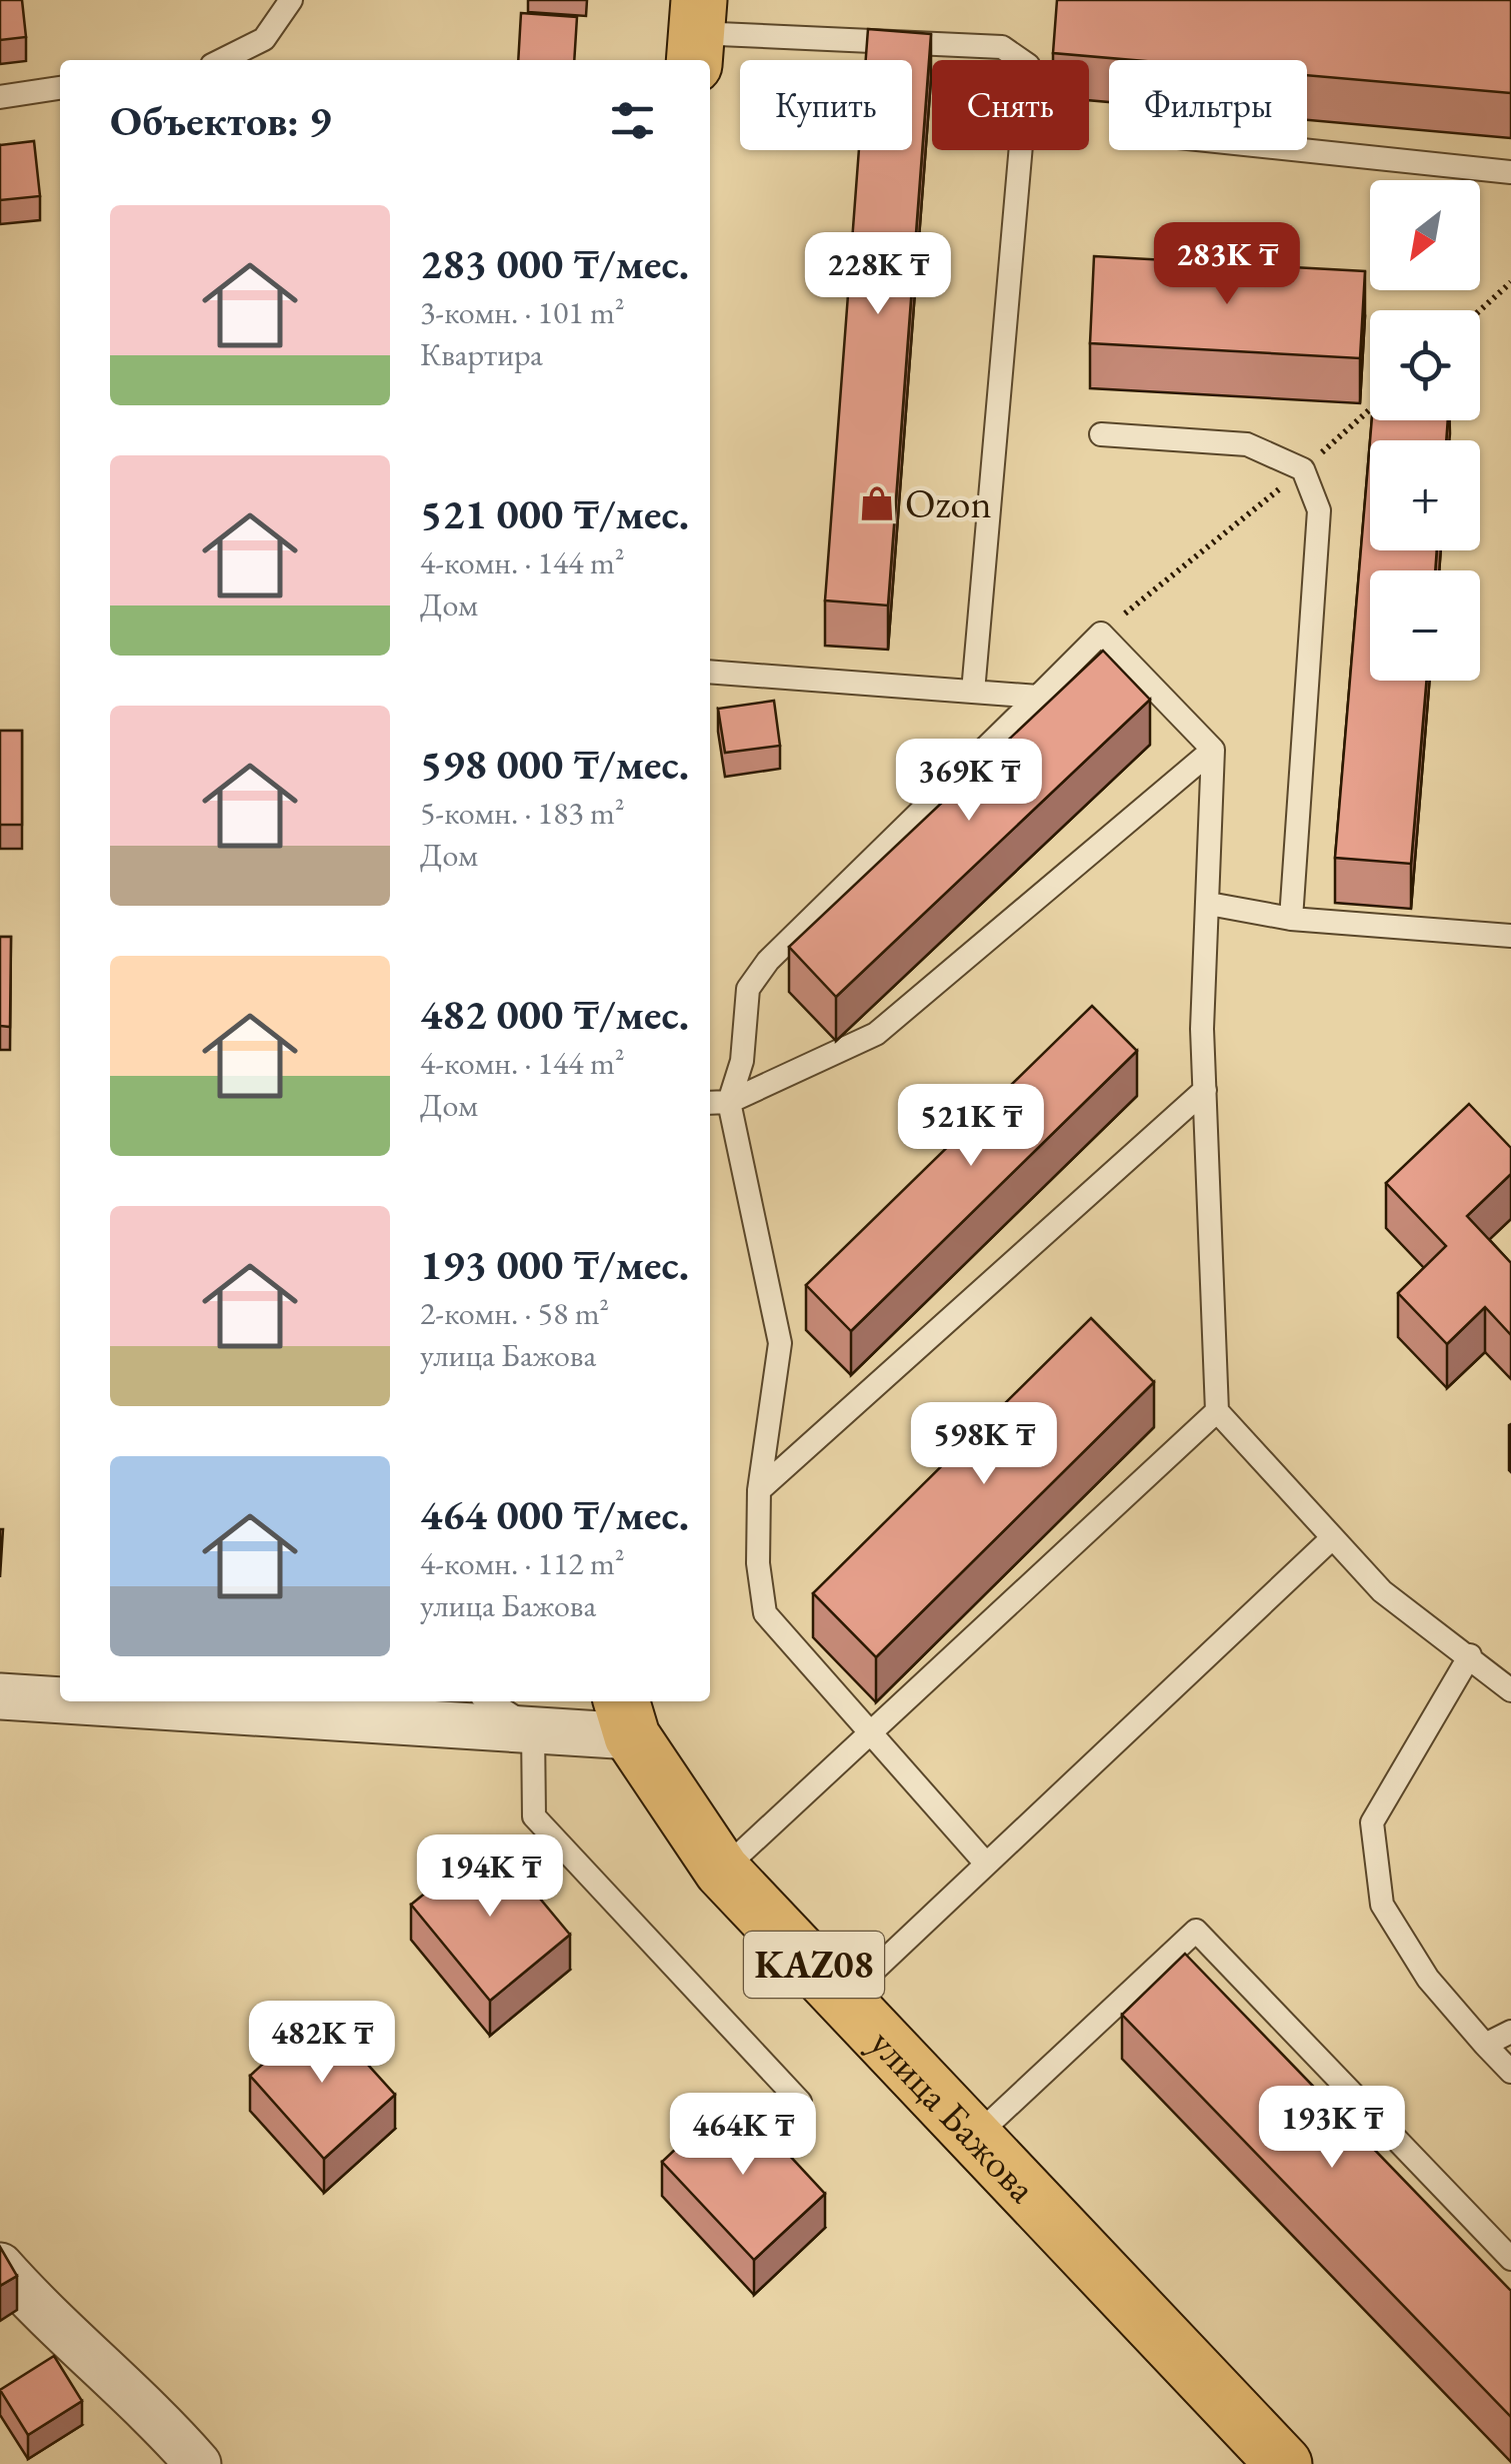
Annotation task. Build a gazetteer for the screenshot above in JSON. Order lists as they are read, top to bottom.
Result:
{
  "streets": {
    "highway": ["KAZ08", "улица Бажова"]
  },
  "places": {
    "shop": ["Ozon"]
  },
  "north": "bottom left",
  "page": {
    "chip": ["Купить", "Снять", "Фильтры"],
    "heading": "Объектов: 9",
    "map_buttons": ["+", "−"],
    "list": [
      {
        "name": "283 000 ₸/мес.",
        "note": "3-комн. · 101 m² · Квартира"
      },
      {
        "name": "521 000 ₸/мес.",
        "note": "4-комн. · 144 m² · Дом"
      },
      {
        "name": "598 000 ₸/мес.",
        "note": "5-комн. · 183 m² · Дом"
      },
      {
        "name": "482 000 ₸/мес.",
        "note": "4-комн. · 144 m² · Дом"
      },
      {
        "name": "193 000 ₸/мес.",
        "note": "2-комн. · 58 m² · улица Бажова"
      },
      {
        "name": "464 000 ₸/мес.",
        "note": "4-комн. · 112 m² · улица Бажова"
      }
    ],
    "price": [
      "283K ₸",
      "228K ₸",
      "369K ₸",
      "521K ₸",
      "598K ₸",
      "194K ₸",
      "482K ₸",
      "193K ₸",
      "464K ₸"
    ]
  }
}
